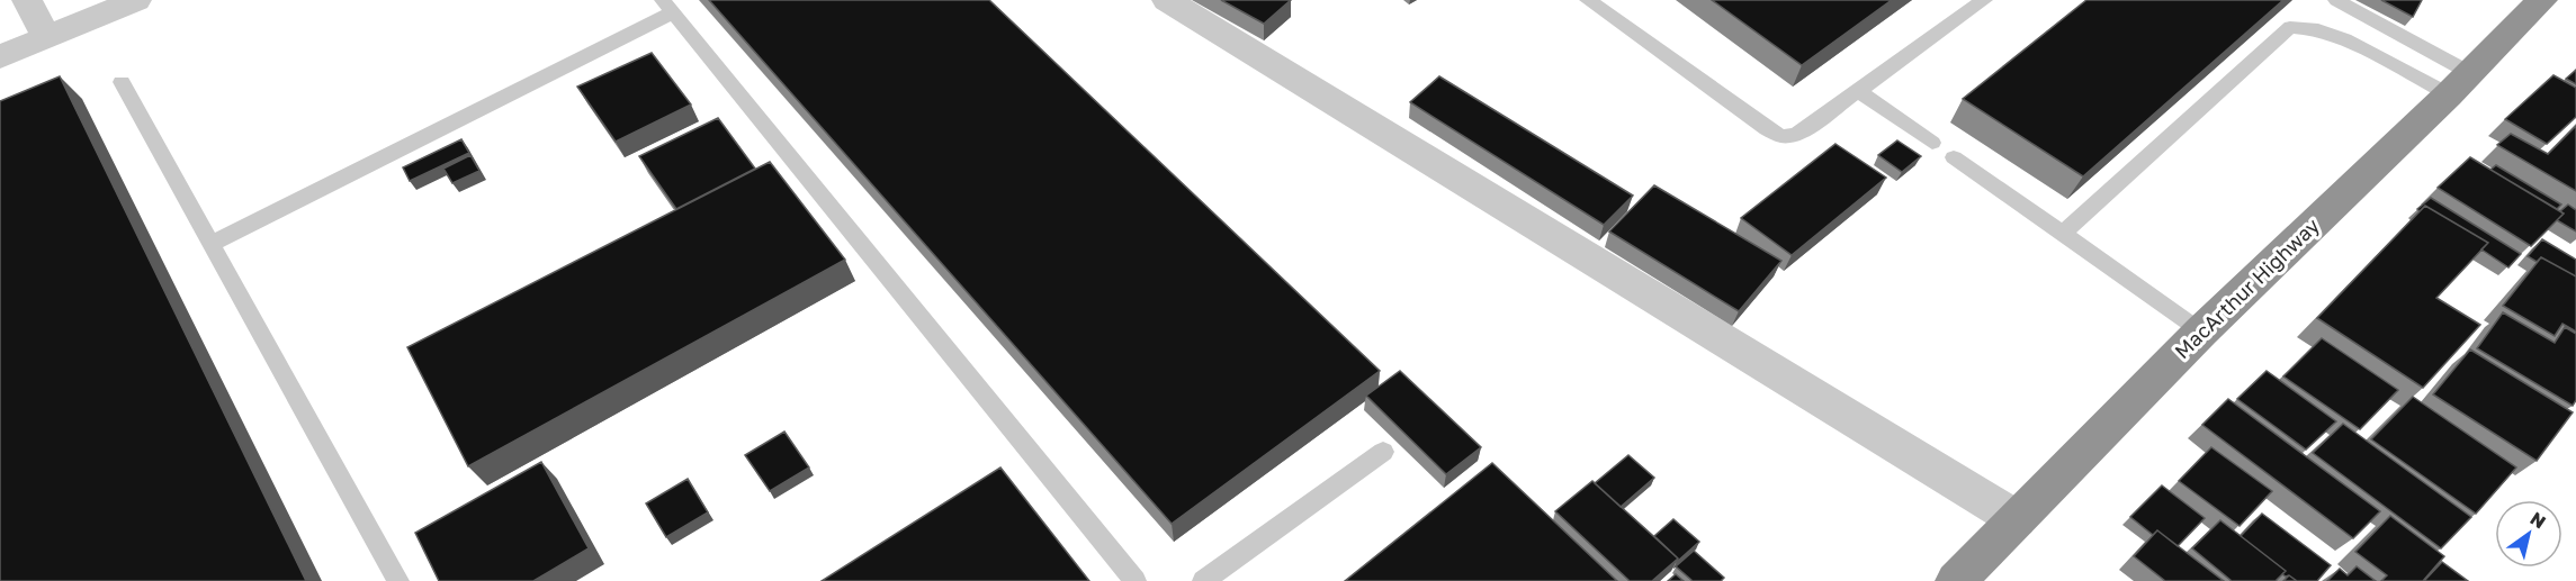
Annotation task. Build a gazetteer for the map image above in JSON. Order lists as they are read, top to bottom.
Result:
{
  "streets": {
    "highway": ["MacArthur Highway"]
  },
  "north": "top right"
}
